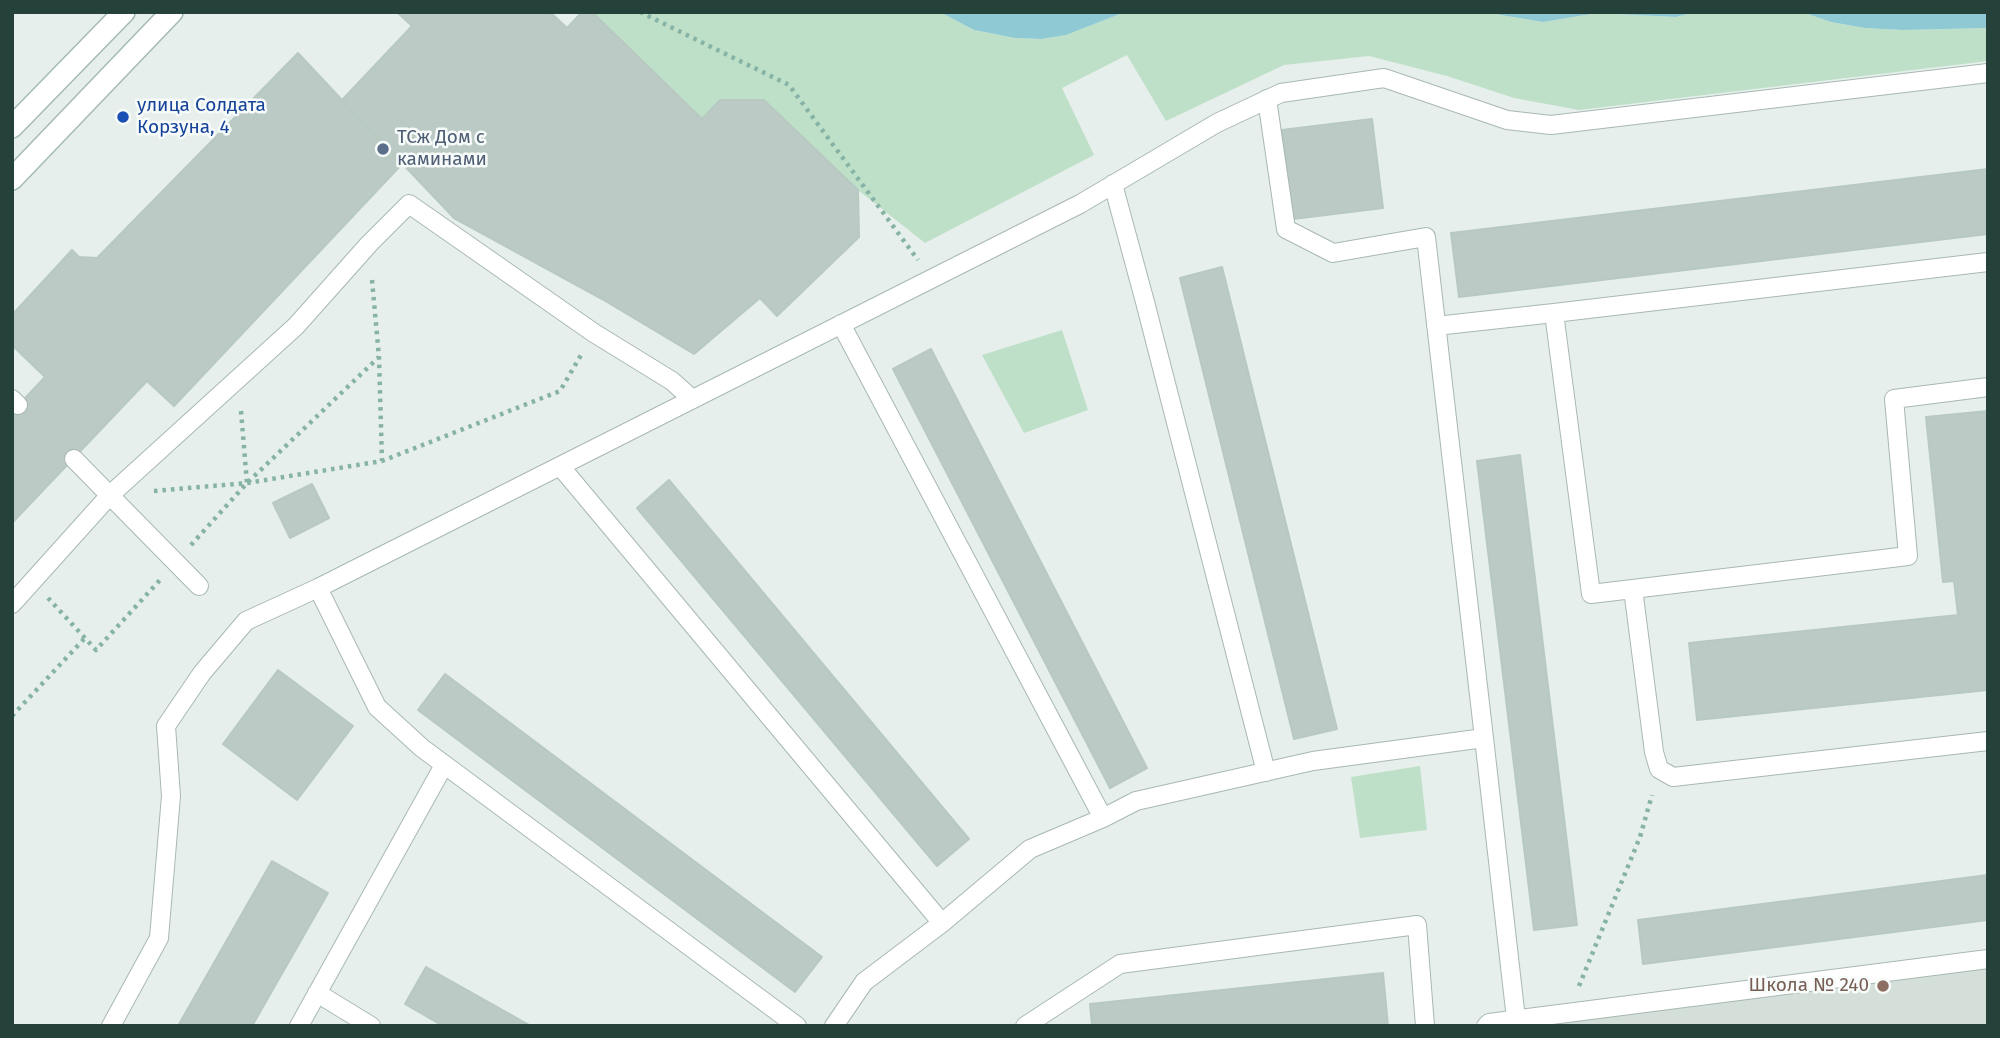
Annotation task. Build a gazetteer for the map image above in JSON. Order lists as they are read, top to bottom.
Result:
{
  "places": ["улица Солдата Корзуна, 4", "ТСж Дом с каминами", "Школа № 240"]
}
